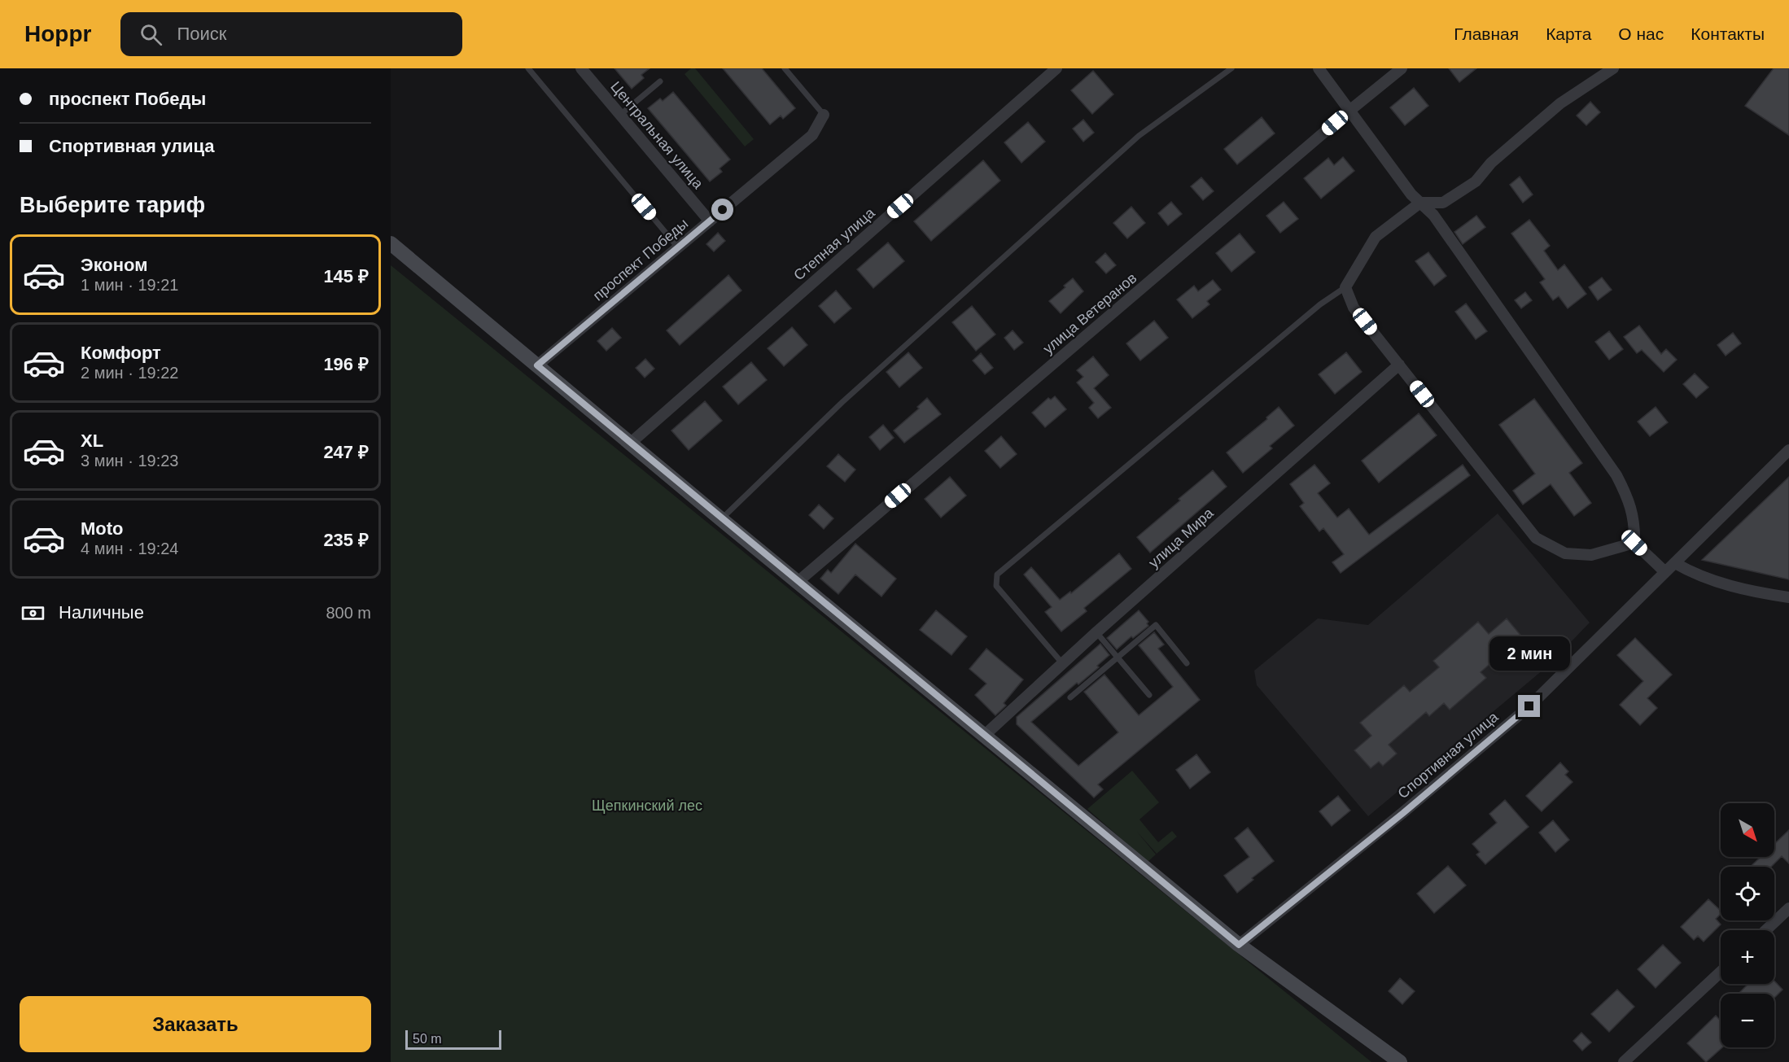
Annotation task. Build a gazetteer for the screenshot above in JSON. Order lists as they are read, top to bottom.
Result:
{
  "streets": {
    "street": [
      "Центральная улица",
      "Степная улица",
      "проспект Победы",
      "улица Ветеранов",
      "улица Мира",
      "Спортивная улица"
    ]
  },
  "crossings": [
    ["Центральная улица", "проспект Победы"]
  ],
  "parks": ["Щепкинский лес"],
  "scale_bar": "50 m",
  "north": "bottom right",
  "page": {
    "header": "Hoppr",
    "search": "Поиск",
    "nav": [
      "Главная",
      "Карта",
      "О нас",
      "Контакты"
    ],
    "banner": ["проспект Победы", "Спортивная улица"],
    "heading": "Выберите тариф",
    "list": [
      {
        "name": "Эконом",
        "note": "1 мин · 19:21",
        "value": "145 ₽"
      },
      {
        "name": "Комфорт",
        "note": "2 мин · 19:22",
        "value": "196 ₽"
      },
      {
        "name": "XL",
        "note": "3 мин · 19:23",
        "value": "247 ₽"
      },
      {
        "name": "Moto",
        "note": "4 мин · 19:24",
        "value": "235 ₽"
      }
    ],
    "pay": ["Наличные", "800 m"],
    "bubble": "2 мин",
    "map_buttons": ["+", "−"],
    "buttons": "Заказать",
    "scale": "50 m"
  }
}
